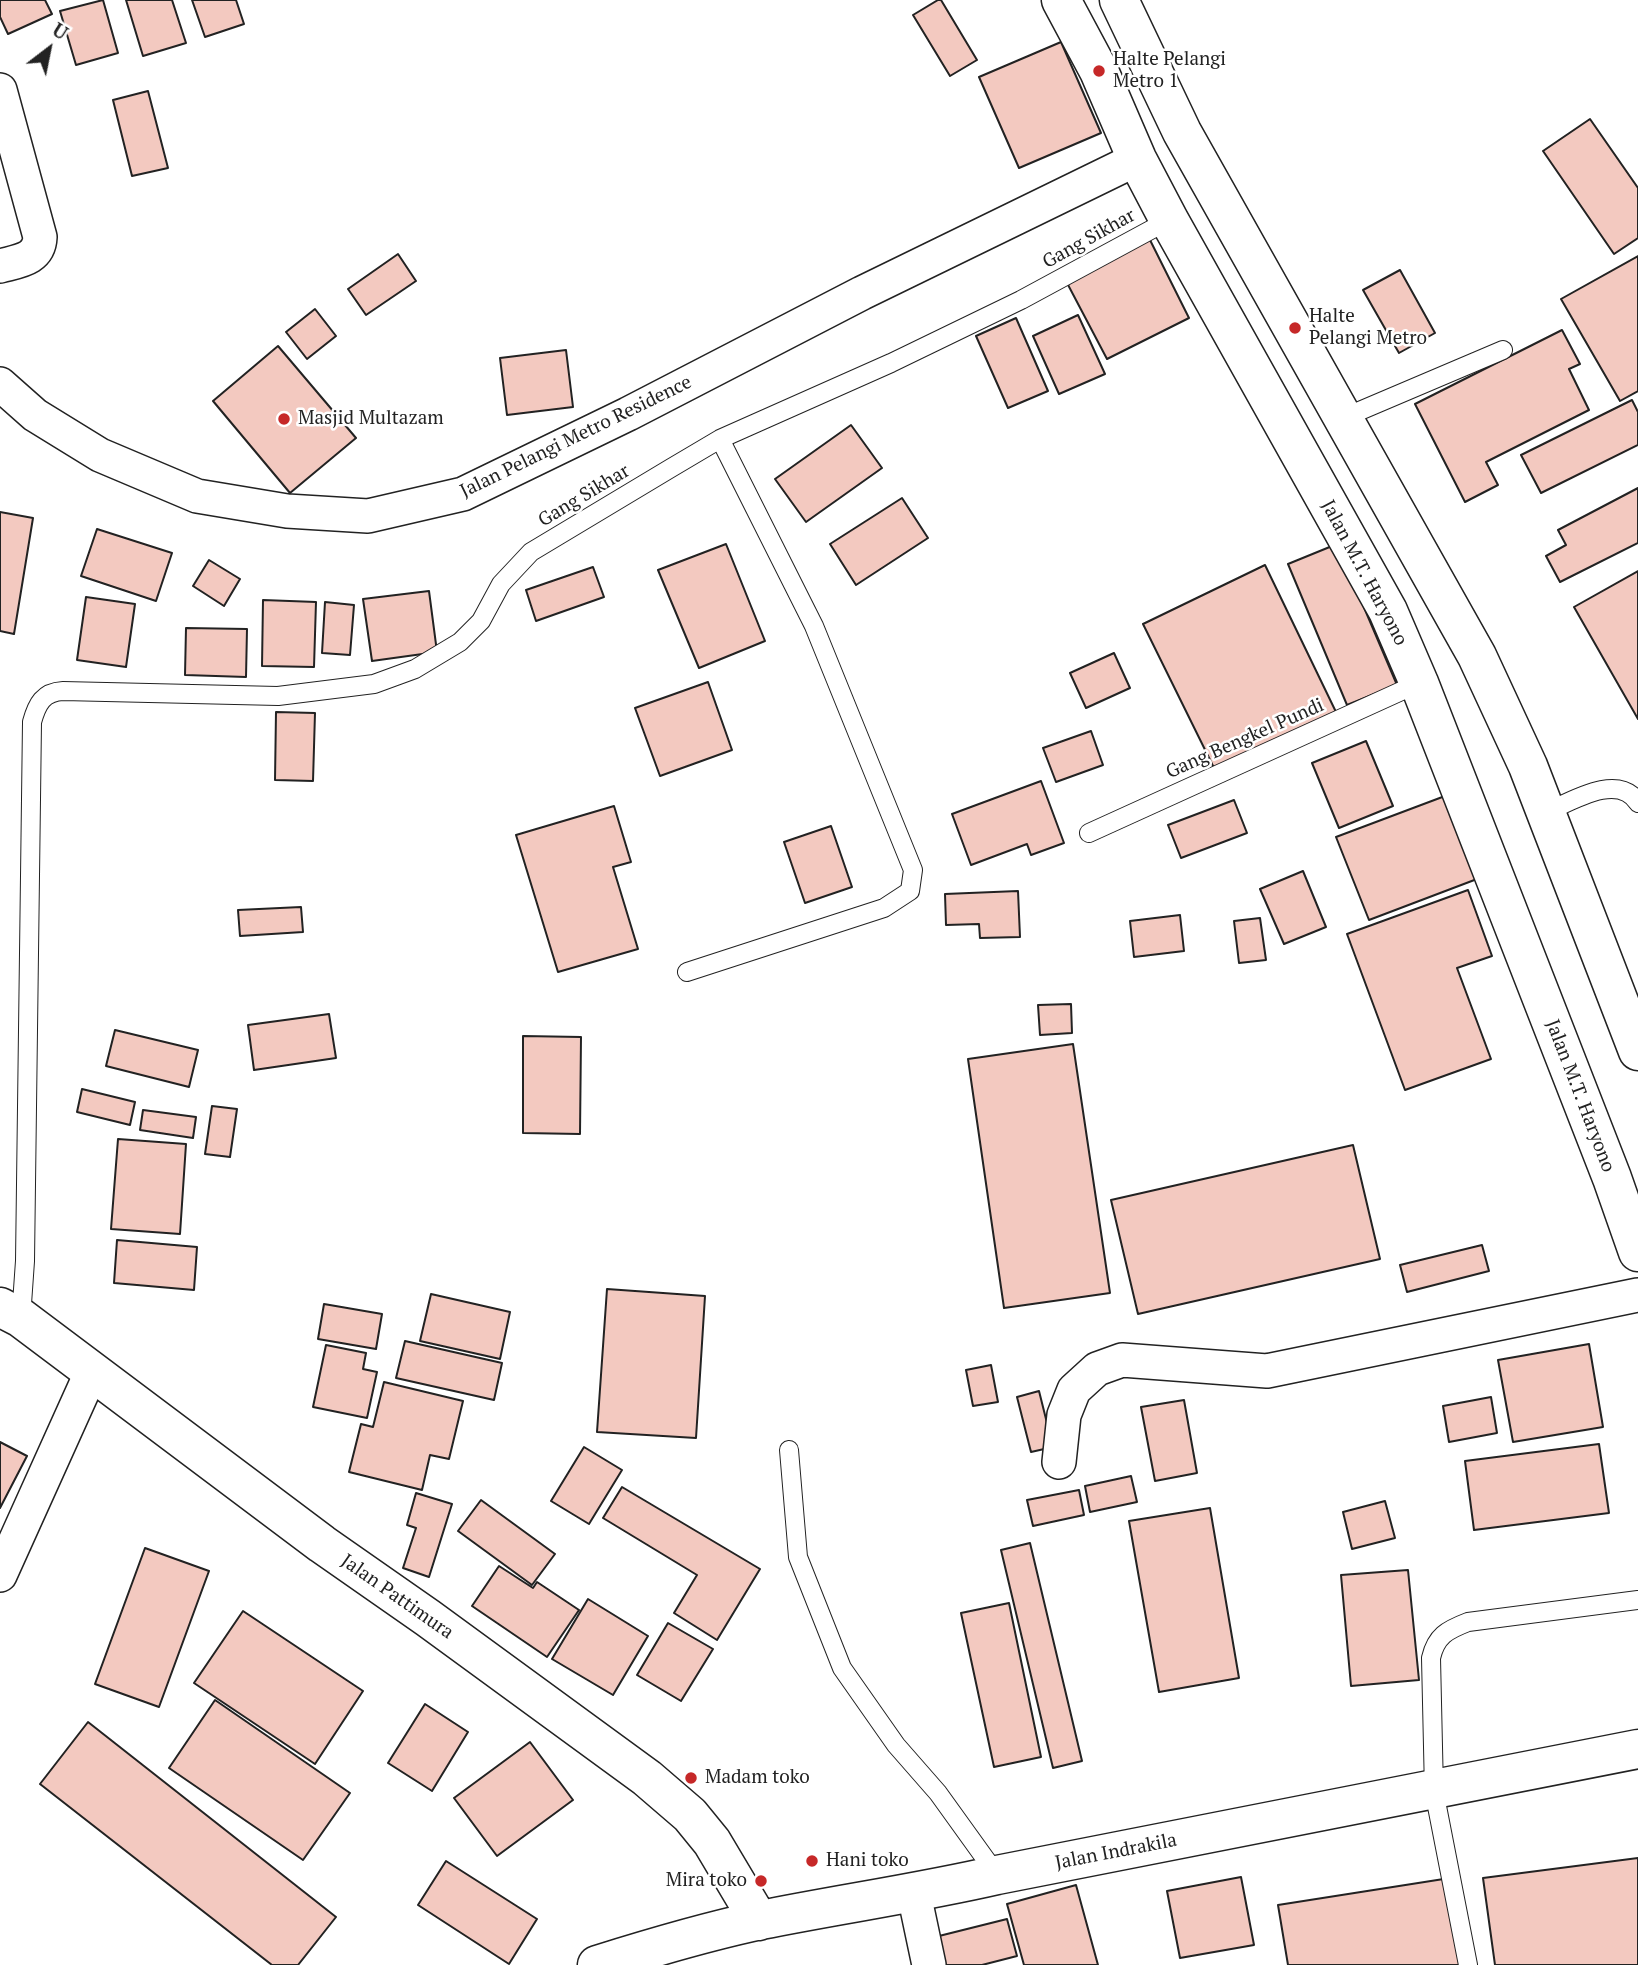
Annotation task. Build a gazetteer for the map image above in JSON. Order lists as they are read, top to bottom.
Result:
{
  "streets": {
    "main road": ["Jalan M.T. Haryono", "Jalan Pattimura", "Jalan Indrakila"],
    "street": ["Jalan Pelangi Metro Residence"],
    "lane": ["Gang Sikhar", "Gang Bengkel Pundi"]
  },
  "crossings": [
    ["Gang Sikhar", "Jalan M.T. Haryono"],
    ["Gang Sikhar", "Jalan Pattimura"],
    ["Jalan Pelangi Metro Residence", "Jalan M.T. Haryono"],
    ["Jalan M.T. Haryono", "Gang Bengkel Pundi"],
    ["Jalan Pattimura", "Jalan Indrakila"]
  ],
  "places": [
    "Halte Pelangi Metro 1",
    "Halte Pelangi Metro",
    "Masjid Multazam",
    "Madam toko",
    "Hani toko",
    "Mira toko"
  ],
  "north": "top right"
}
